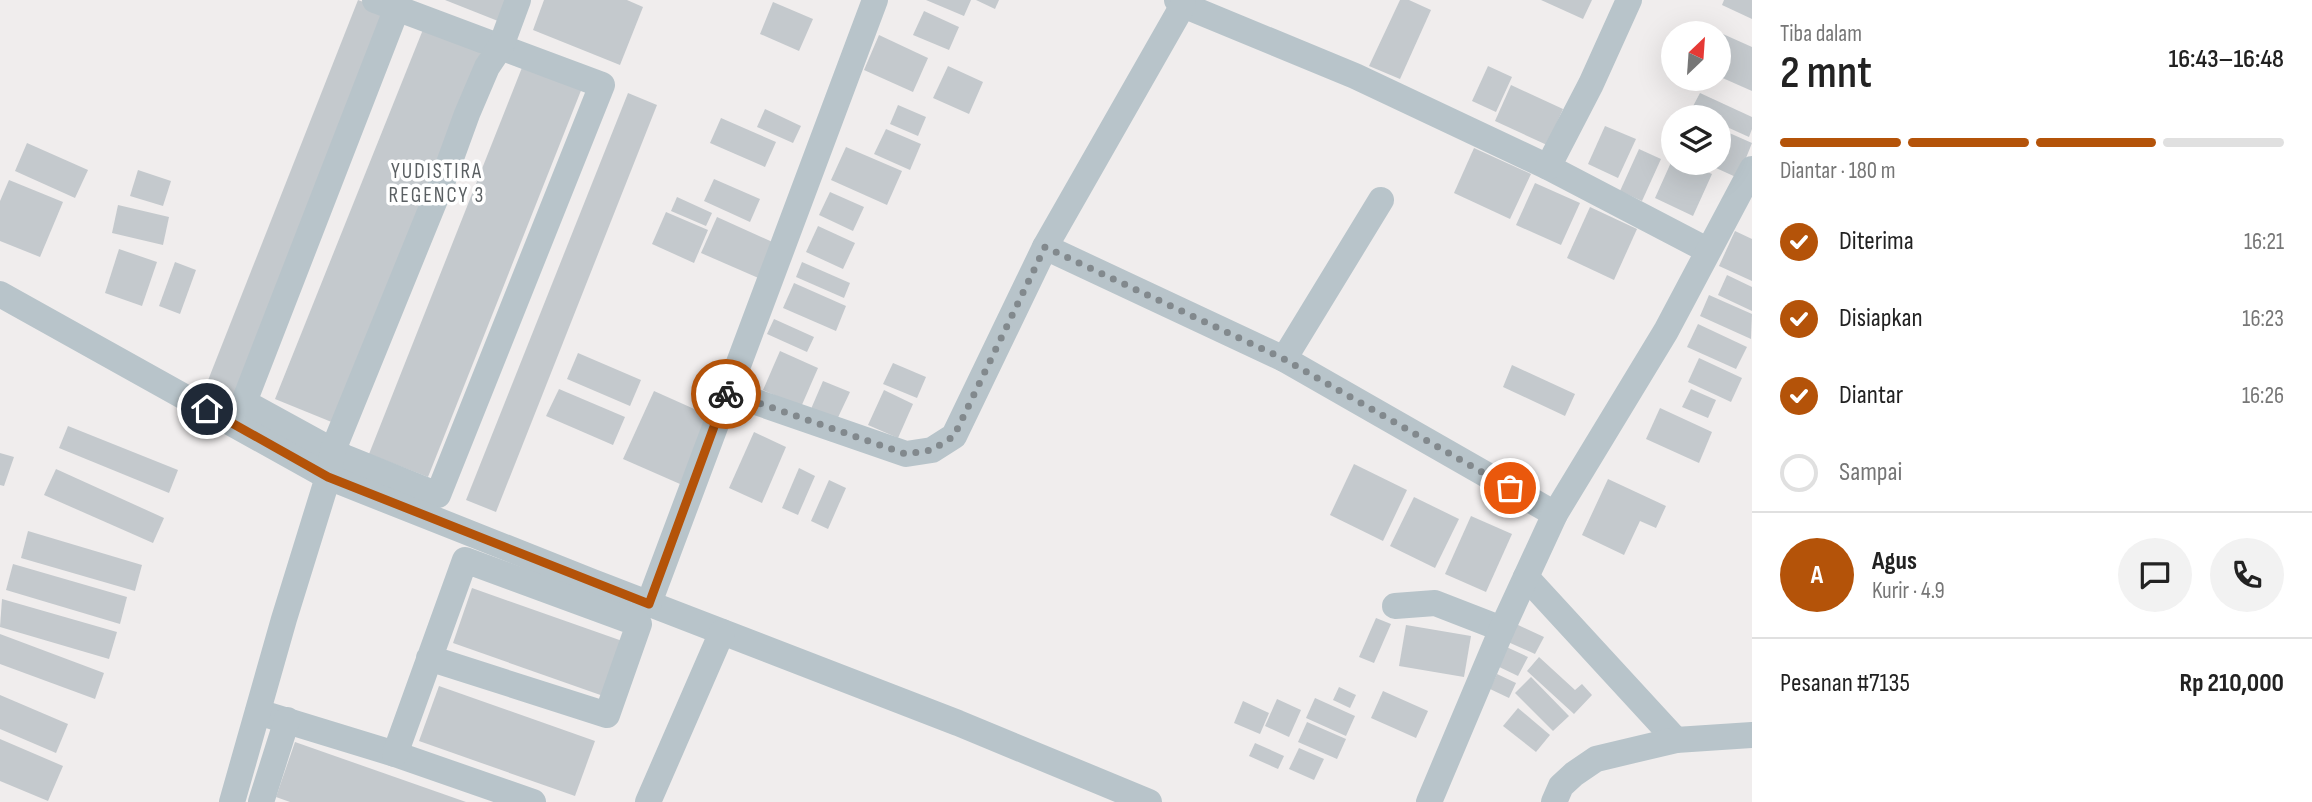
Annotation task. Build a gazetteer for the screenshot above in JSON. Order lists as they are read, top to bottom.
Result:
{
  "districts": ["YUDISTIRA REGENCY 3"],
  "north": "top right",
  "page": {
    "heading": ["2 mnt", "Tiba dalam", "16:43–16:48"],
    "panel": [
      "Agus",
      "Kurir · 4.9",
      "Pesanan #7135",
      "Rp 210,000"
    ],
    "bar": "Diantar · 180 m",
    "list": [
      ["Diterima", "16:21"],
      ["Disiapkan", "16:23"],
      ["Diantar", "16:26"],
      "Sampai"
    ],
    "round": "A"
  }
}
